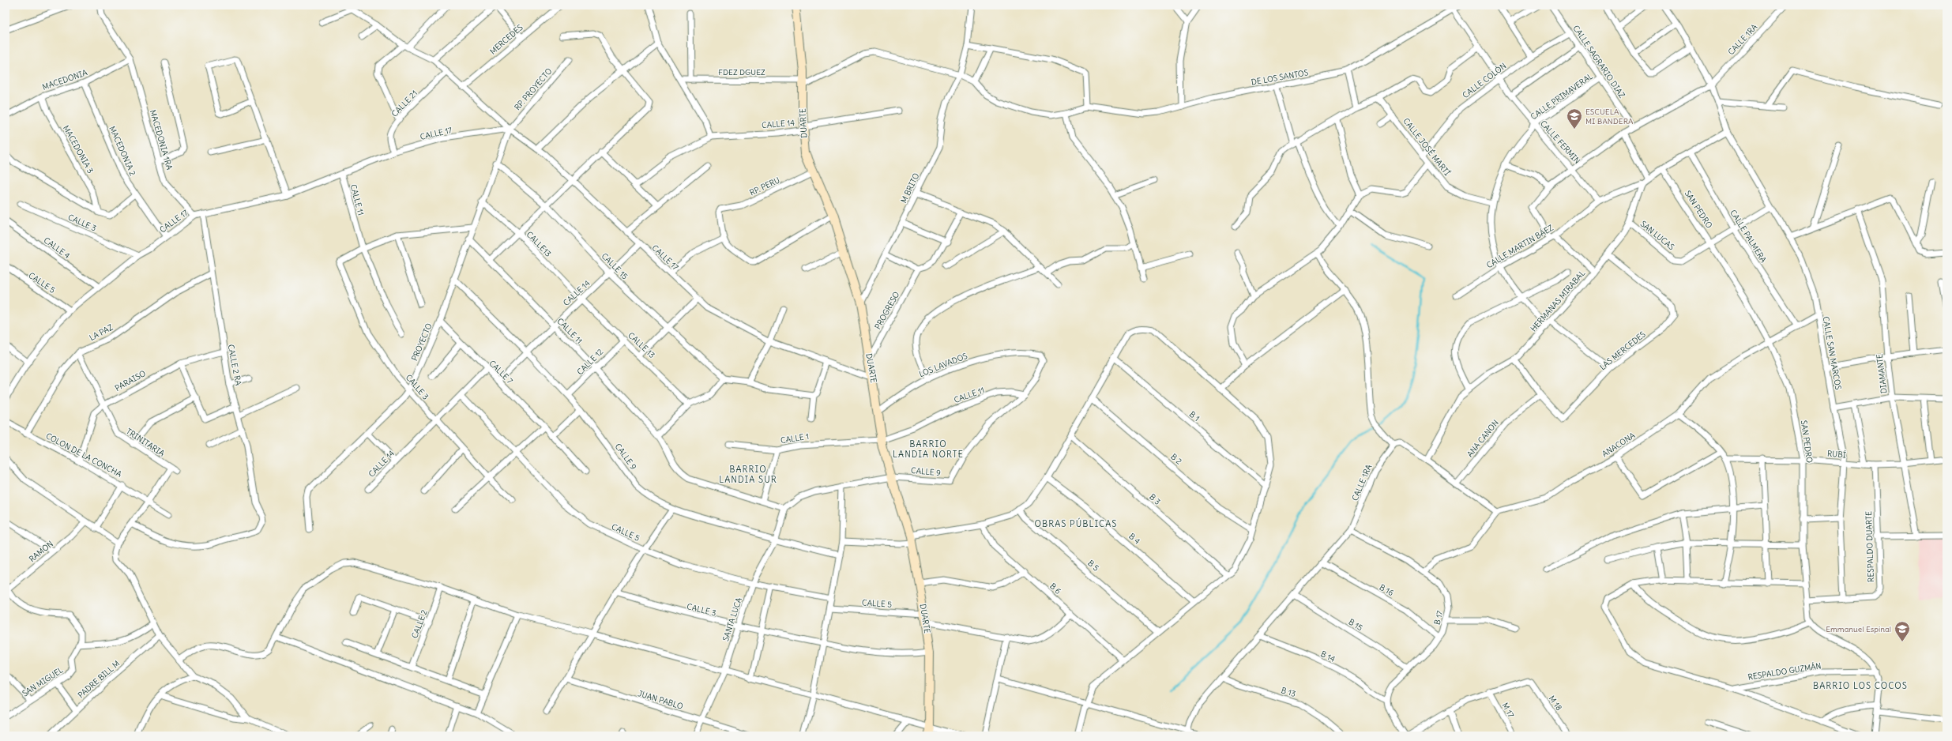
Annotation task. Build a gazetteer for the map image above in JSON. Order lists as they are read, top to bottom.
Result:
{
  "streets": {
    "street": [
      "MERCEDES",
      "CALLE 1RA",
      "CALLE SAGRARIO DIAZ",
      "FDEZ DGUEZ",
      "DE LOS SANTOS",
      "MACEDONIA",
      "CALLE COLÓN",
      "RP. PROYECTO",
      "CALLE PRIMAVERAL",
      "CALLE 21",
      "DUARTE",
      "CALLE 14",
      "CALLE 17",
      "MACEDONIA 1RA",
      "CALLE FERMIN",
      "CALLE JOSÉ MARTÍ",
      "MACEDONIA 3",
      "MACEDONIA 2",
      "RP. PERU",
      "M BRITO",
      "CALLE 11",
      "SAN PEDRO",
      "CALLE 3",
      "SAN LUCAS",
      "CALLE PALMERA",
      "CALLE13",
      "CALLE MARTIN BÁEZ",
      "CALLE 4",
      "CALLE 15",
      "CALLE 5",
      "HERMANAS MIRABAL",
      "PROGRESO",
      "LA PAZ",
      "PROYECTO",
      "CALLE 13",
      "LAS MERCEDES",
      "CALLE SAN MARCOS",
      "CALLE 12",
      "CALLE 2 RA",
      "LOS LAVADOS",
      "CALLE 7",
      "DIAMANTE",
      "PARAISO",
      "B 1",
      "CALLE 1",
      "ANA CANON",
      "TRINITARIA",
      "ANACONA",
      "RUBÍ",
      "COLON DE LA CONCHA",
      "CALLE 9",
      "B 2",
      "B 3",
      "B 4",
      "RESPALDO DUARTE",
      "RAMON",
      "B 5",
      "B 6",
      "B 16",
      "B 17",
      "SANTA LUCA",
      "CALLE 2",
      "B 15",
      "B 14",
      "RESPALDO GUZMÁN",
      "PADRE BILL M",
      "SAN MIGUEL",
      "B 13",
      "JUAN PABLO",
      "M 18",
      "M 17"
    ]
  },
  "crossings": [
    ["CALLE 1RA", "CALLE SAGRARIO DIAZ"],
    ["CALLE 1RA", "CALLE FERMIN"],
    ["CALLE 1RA", "CALLE MARTIN BÁEZ"],
    ["CALLE 1RA", "CALLE SAN MARCOS"],
    ["CALLE 1RA", "B 16"],
    ["CALLE 1RA", "B 17"],
    ["CALLE 1RA", "B 15"],
    ["CALLE 1RA", "B 14"],
    ["CALLE 1RA", "B 13"],
    ["CALLE SAGRARIO DIAZ", "CALLE COLÓN"],
    ["CALLE SAGRARIO DIAZ", "CALLE PRIMAVERAL"],
    ["FDEZ DGUEZ", "DUARTE"],
    ["DE LOS SANTOS", "CALLE FERMIN"],
    ["MACEDONIA", "MACEDONIA 1RA"],
    ["MACEDONIA", "MACEDONIA 3"],
    ["MACEDONIA", "MACEDONIA 2"],
    ["CALLE COLÓN", "CALLE FERMIN"],
    ["CALLE COLÓN", "CALLE JOSÉ MARTÍ"],
    ["RP. PROYECTO", "CALLE 17"],
    ["RP. PROYECTO", "PROYECTO"],
    ["CALLE PRIMAVERAL", "CALLE FERMIN"],
    ["CALLE PRIMAVERAL", "CALLE JOSÉ MARTÍ"],
    ["CALLE PRIMAVERAL", "CALLE MARTIN BÁEZ"],
    ["CALLE PRIMAVERAL", "HERMANAS MIRABAL"],
    ["CALLE 21", "CALLE 17"],
    ["DUARTE", "CALLE 14"],
    ["DUARTE", "CALLE 17"],
    ["DUARTE", "RP. PERU"],
    ["DUARTE", "M BRITO"],
    ["DUARTE", "CALLE 11"],
    ["DUARTE", "CALLE 3"],
    ["DUARTE", "CALLE 5"],
    ["DUARTE", "PROGRESO"],
    ["DUARTE", "LOS LAVADOS"],
    ["DUARTE", "CALLE 1"],
    ["DUARTE", "CALLE 9"],
    ["CALLE 14", "CALLE 17"],
    ["CALLE 14", "CALLE 11"],
    ["CALLE 14", "CALLE 3"],
    ["CALLE 14", "CALLE13"],
    ["CALLE 14", "CALLE 15"],
    ["CALLE 14", "CALLE 5"],
    ["CALLE 14", "CALLE 13"],
    ["CALLE 14", "CALLE 7"],
    ["CALLE 14", "CALLE 9"],
    ["CALLE 17", "MACEDONIA 1RA"],
    ["CALLE 17", "MACEDONIA 2"],
    ["CALLE 17", "CALLE 11"],
    ["CALLE 17", "CALLE 3"],
    ["CALLE 17", "CALLE 4"],
    ["CALLE 17", "CALLE 5"],
    ["CALLE 17", "PROYECTO"],
    ["CALLE 17", "CALLE 2 RA"],
    ["CALLE FERMIN", "CALLE MARTIN BÁEZ"],
    ["CALLE 11", "CALLE 3"],
    ["CALLE 11", "PROYECTO"],
    ["CALLE 11", "CALLE 12"],
    ["CALLE 11", "CALLE 1"],
    ["CALLE 11", "CALLE 9"],
    ["CALLE 11", "SANTA LUCA"],
    ["SAN PEDRO", "SAN LUCAS"],
    ["SAN PEDRO", "ANACONA"],
    ["SAN PEDRO", "RUBÍ"],
    ["SAN PEDRO", "RESPALDO DUARTE"],
    ["CALLE 3", "PROYECTO"],
    ["CALLE 3", "SANTA LUCA"],
    ["SAN LUCAS", "HERMANAS MIRABAL"],
    ["CALLE PALMERA", "ANACONA"],
    ["CALLE13", "PROYECTO"],
    ["CALLE13", "CALLE 13"],
    ["CALLE MARTIN BÁEZ", "HERMANAS MIRABAL"],
    ["CALLE 15", "PROYECTO"],
    ["CALLE 5", "SANTA LUCA"],
    ["HERMANAS MIRABAL", "LAS MERCEDES"],
    ["LA PAZ", "CALLE 2 RA"],
    ["LA PAZ", "TRINITARIA"],
    ["LA PAZ", "COLON DE LA CONCHA"],
    ["PROYECTO", "CALLE 7"],
    ["PROYECTO", "CALLE 9"],
    ["CALLE 13", "CALLE 12"],
    ["LAS MERCEDES", "ANA CANON"],
    ["CALLE SAN MARCOS", "ANACONA"],
    ["CALLE SAN MARCOS", "RUBÍ"],
    ["CALLE SAN MARCOS", "RESPALDO DUARTE"],
    ["CALLE 12", "CALLE 9"],
    ["CALLE 2 RA", "PARAISO"],
    ["LOS LAVADOS", "CALLE 9"],
    ["DIAMANTE", "RUBÍ"],
    ["PARAISO", "TRINITARIA"],
    ["PARAISO", "COLON DE LA CONCHA"],
    ["RUBÍ", "RESPALDO DUARTE"],
    ["CALLE 9", "SANTA LUCA"],
    ["B 16", "B 17"],
    ["B 17", "B 15"],
    ["B 17", "B 14"],
    ["SANTA LUCA", "JUAN PABLO"],
    ["M 18", "M 17"]
  ],
  "districts": [
    "BARRIO LANDIA NORTE",
    "BARRIO LANDIA SUR",
    "OBRAS PÚBLICAS",
    "BARRIO LOS COCOS"
  ],
  "places": {
    "school or university": ["ESCUELA MI BANDERA", "Emmanuel Espinal"]
  }
}
